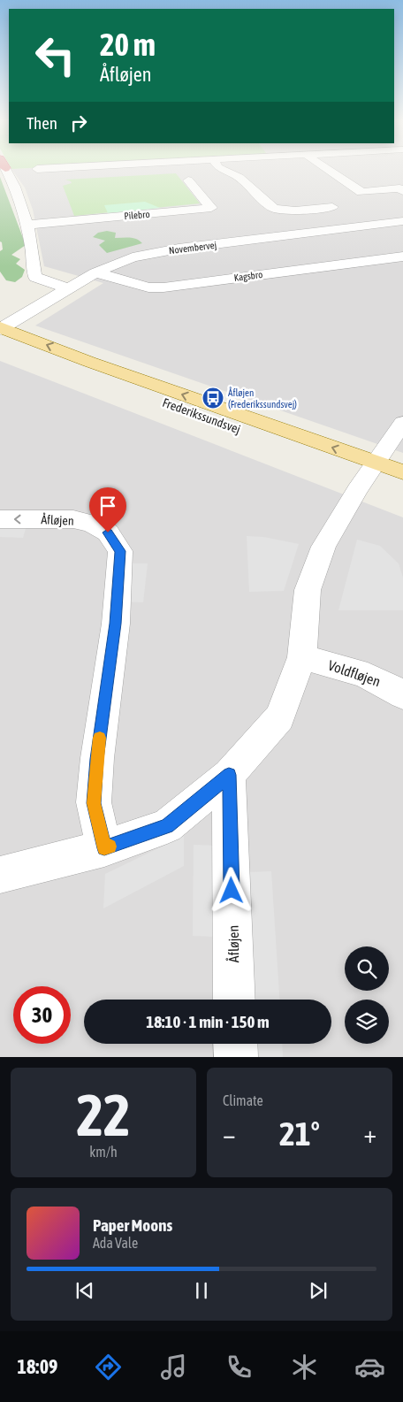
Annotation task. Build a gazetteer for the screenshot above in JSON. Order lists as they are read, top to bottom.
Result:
{
  "streets": {
    "main road": ["Frederikssundsvej"],
    "street": [
      "Pilebro",
      "Novembervej",
      "Kagsbro",
      "Åfløjen",
      "Voldfløjen"
    ]
  },
  "crossings": [
    ["Novembervej", "Kagsbro"],
    ["Novembervej", "Frederikssundsvej"]
  ],
  "places": {
    "bus stop": ["Åfløjen (Frederikssundsvej)"]
  },
  "page": {
    "turn": ["20 m", "Åfløjen"],
    "then": "Then",
    "limit": "30",
    "trip": "18:10 · 1 min · 150 m",
    "tile": [
      ["22", "km/h"],
      "Climate"
    ],
    "heat": ["−", "21°", "+"],
    "song": ["Paper Moons", "Ada Vale"],
    "tabs": "18:09"
  }
}
